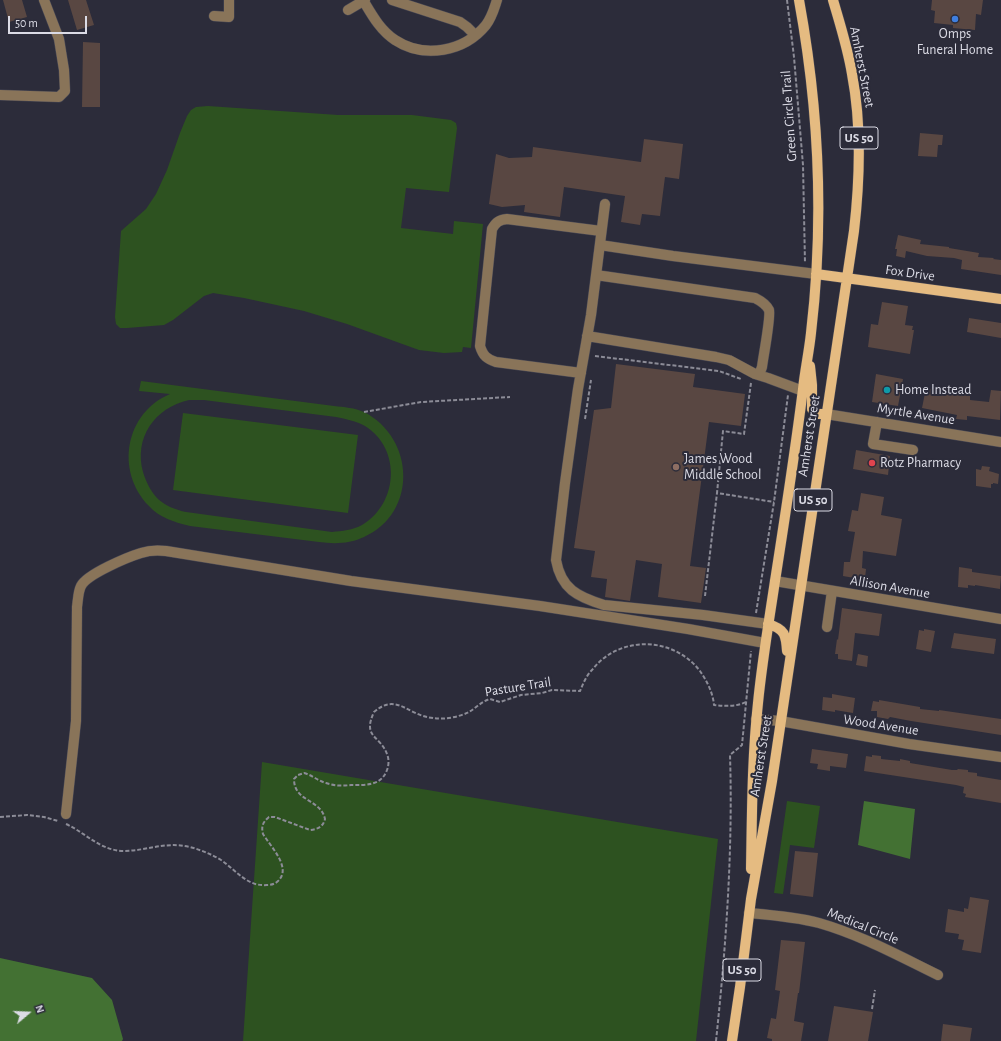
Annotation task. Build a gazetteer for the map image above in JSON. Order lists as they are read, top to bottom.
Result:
{
  "streets": {
    "main road": ["Amherst Street", "US 50", "Fox Drive"],
    "street": [
      "Myrtle Avenue",
      "Allison Avenue",
      "Wood Avenue",
      "Medical Circle"
    ],
    "path": ["Green Circle Trail", "Pasture Trail"]
  },
  "crossings": [
    ["Amherst Street", "Fox Drive"],
    ["Amherst Street", "Myrtle Avenue"],
    ["Amherst Street", "Allison Avenue"],
    ["Amherst Street", "Wood Avenue"],
    ["Amherst Street", "Medical Circle"]
  ],
  "places": [
    "Omps Funeral Home",
    "Home Instead",
    "Rotz Pharmacy",
    "James Wood Middle School"
  ],
  "scale_bar": "50 m",
  "north": "right"
}
